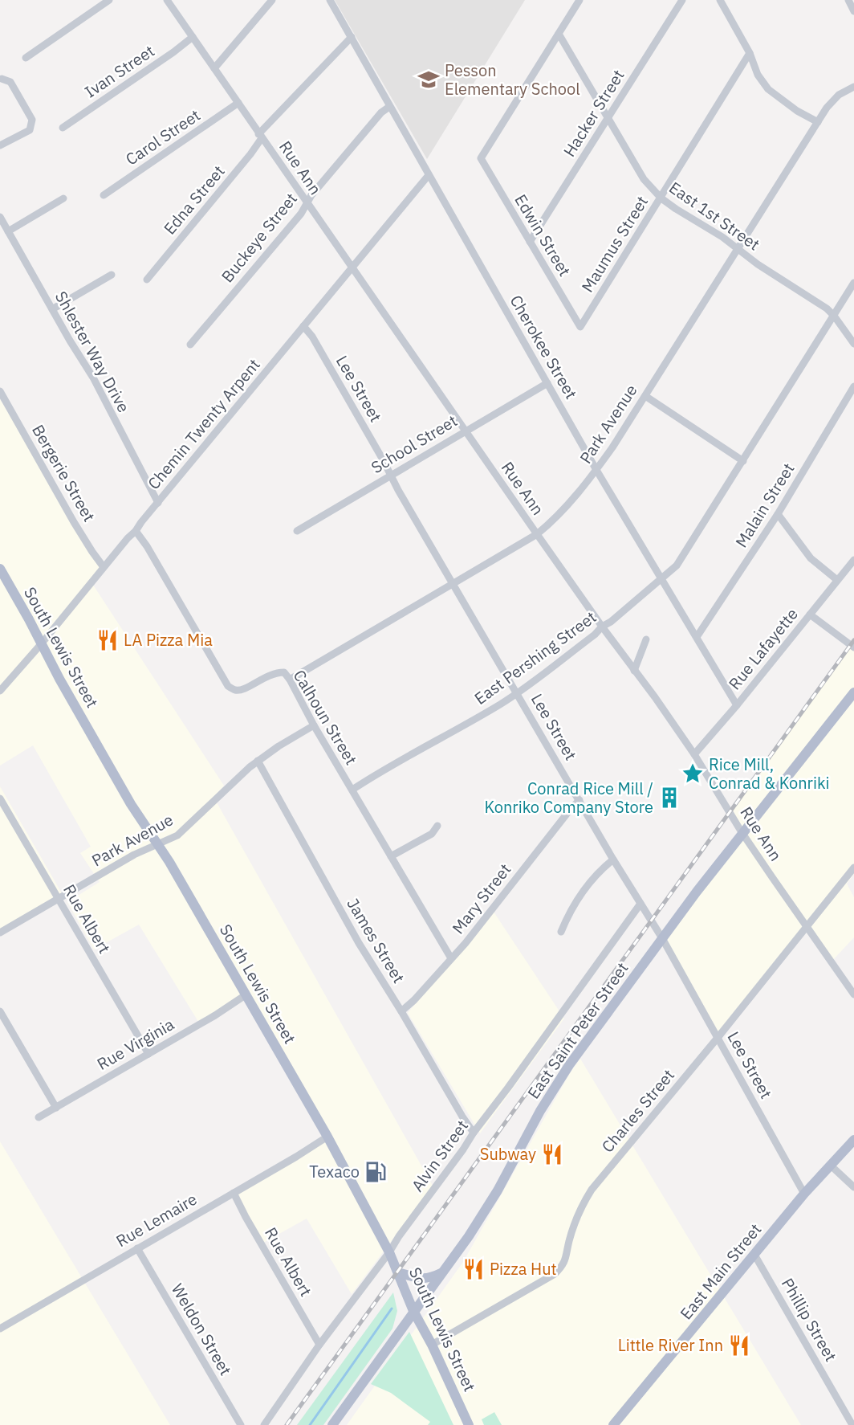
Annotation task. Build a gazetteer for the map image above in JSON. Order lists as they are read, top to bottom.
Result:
{
  "streets": {
    "main road": ["South Lewis Street", "East Saint Peter Street", "East Main Street"],
    "street": [
      "Ivan Street",
      "Hacker Street",
      "Carol Street",
      "Rue Ann",
      "Edna Street",
      "East 1st Street",
      "Edwin Street",
      "Buckeye Street",
      "Maumus Street",
      "Cherokee Street",
      "Shlester Way Drive",
      "Lee Street",
      "Chemin Twenty Arpent",
      "Park Avenue",
      "School Street",
      "Bergerie Street",
      "Malain Street",
      "Rue Lafayette",
      "East Pershing Street",
      "Calhoun Street",
      "Mary Street",
      "Rue Albert",
      "James Street",
      "Rue Virginia",
      "Charles Street",
      "Alvin Street",
      "Rue Lemaire",
      "Phillip Street",
      "Weldon Street"
    ]
  },
  "crossings": [
    ["Ivan Street", "Rue Ann"],
    ["Hacker Street", "East 1st Street"],
    ["Hacker Street", "Edwin Street"],
    ["Carol Street", "Rue Ann"],
    ["Rue Ann", "Edna Street"],
    ["Rue Ann", "Buckeye Street"],
    ["Rue Ann", "Chemin Twenty Arpent"],
    ["Rue Ann", "Park Avenue"],
    ["Rue Ann", "School Street"],
    ["Rue Ann", "Rue Lafayette"],
    ["Rue Ann", "East Pershing Street"],
    ["Rue Ann", "East Saint Peter Street"],
    ["Rue Ann", "Charles Street"],
    ["Edna Street", "Cherokee Street"],
    ["East 1st Street", "Edwin Street"],
    ["East 1st Street", "Maumus Street"],
    ["East 1st Street", "Park Avenue"],
    ["East 1st Street", "East Pershing Street"],
    ["Edwin Street", "Maumus Street"],
    ["Buckeye Street", "Cherokee Street"],
    ["Cherokee Street", "Chemin Twenty Arpent"],
    ["Cherokee Street", "Park Avenue"],
    ["Cherokee Street", "School Street"],
    ["Cherokee Street", "Malain Street"],
    ["Cherokee Street", "Rue Lafayette"],
    ["Cherokee Street", "East Pershing Street"],
    ["Shlester Way Drive", "Chemin Twenty Arpent"],
    ["Lee Street", "Chemin Twenty Arpent"],
    ["Lee Street", "Park Avenue"],
    ["Lee Street", "School Street"],
    ["Lee Street", "East Pershing Street"],
    ["Lee Street", "Mary Street"],
    ["Lee Street", "East Saint Peter Street"],
    ["Lee Street", "Charles Street"],
    ["Lee Street", "Alvin Street"],
    ["Lee Street", "East Main Street"],
    ["Chemin Twenty Arpent", "Bergerie Street"],
    ["Chemin Twenty Arpent", "South Lewis Street"],
    ["Chemin Twenty Arpent", "Calhoun Street"],
    ["Park Avenue", "South Lewis Street"],
    ["Park Avenue", "Calhoun Street"],
    ["Park Avenue", "Rue Albert"],
    ["Park Avenue", "James Street"],
    ["South Lewis Street", "East Saint Peter Street"],
    ["South Lewis Street", "Rue Virginia"],
    ["South Lewis Street", "Charles Street"],
    ["South Lewis Street", "Alvin Street"],
    ["South Lewis Street", "Rue Lemaire"],
    ["East Pershing Street", "Calhoun Street"],
    ["Calhoun Street", "Mary Street"],
    ["Mary Street", "James Street"],
    ["Rue Albert", "Rue Virginia"],
    ["Rue Albert", "Alvin Street"],
    ["Rue Albert", "Rue Lemaire"],
    ["James Street", "Alvin Street"],
    ["Rue Lemaire", "Weldon Street"],
    ["East Main Street", "Phillip Street"]
  ],
  "places": {
    "school or university": ["Pesson Elementary School"],
    "restaurant": [
      "LA Pizza Mia",
      "Subway",
      "Pizza Hut",
      "Little River Inn"
    ],
    "place": ["Rice Mill, Conrad & Konriki"],
    "building": ["Conrad Rice Mill / Konriko Company Store"],
    "fuel station": ["Texaco"]
  }
}
